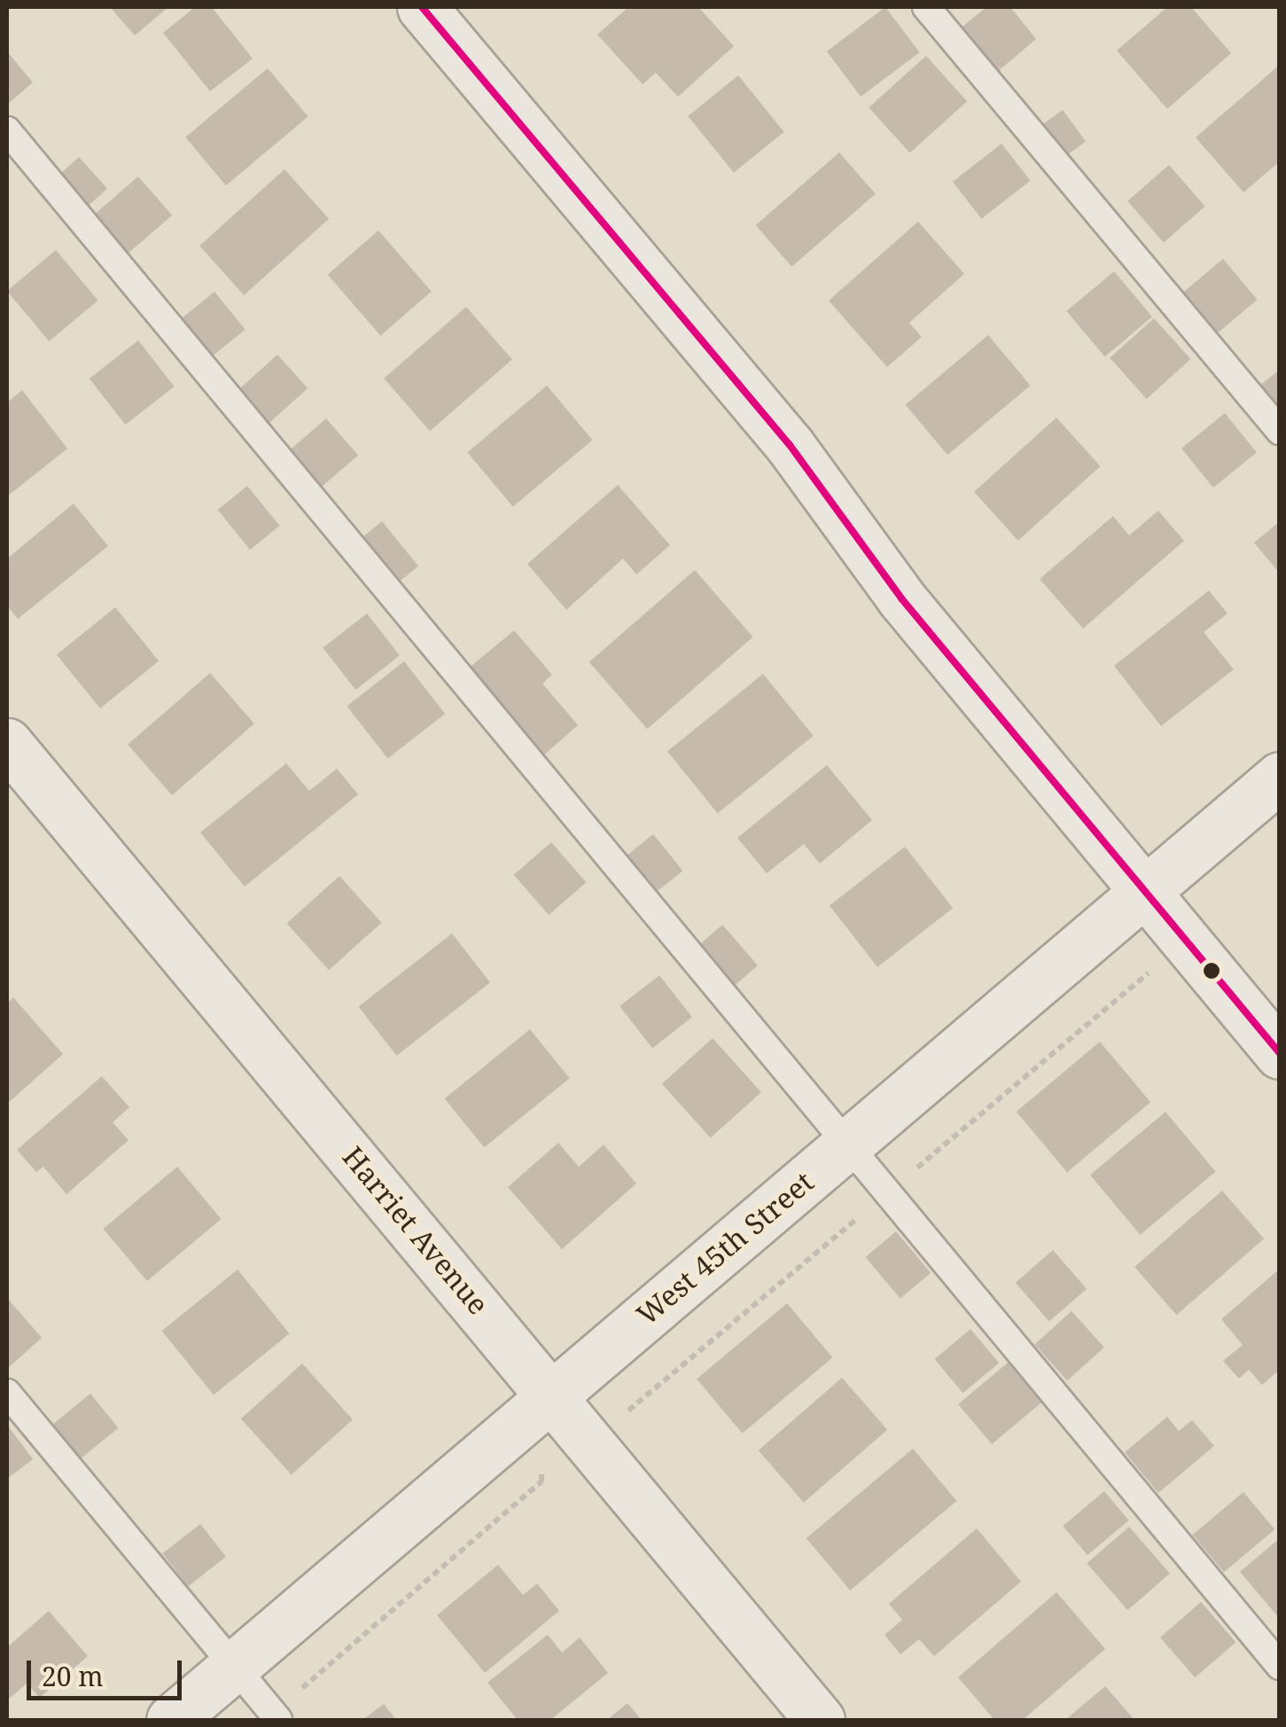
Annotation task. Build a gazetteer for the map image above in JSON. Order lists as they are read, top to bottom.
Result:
{
  "streets": {
    "street": ["Harriet Avenue", "West 45th Street"]
  },
  "crossings": [
    ["Harriet Avenue", "West 45th Street"]
  ],
  "scale_bar": "20 m"
}
